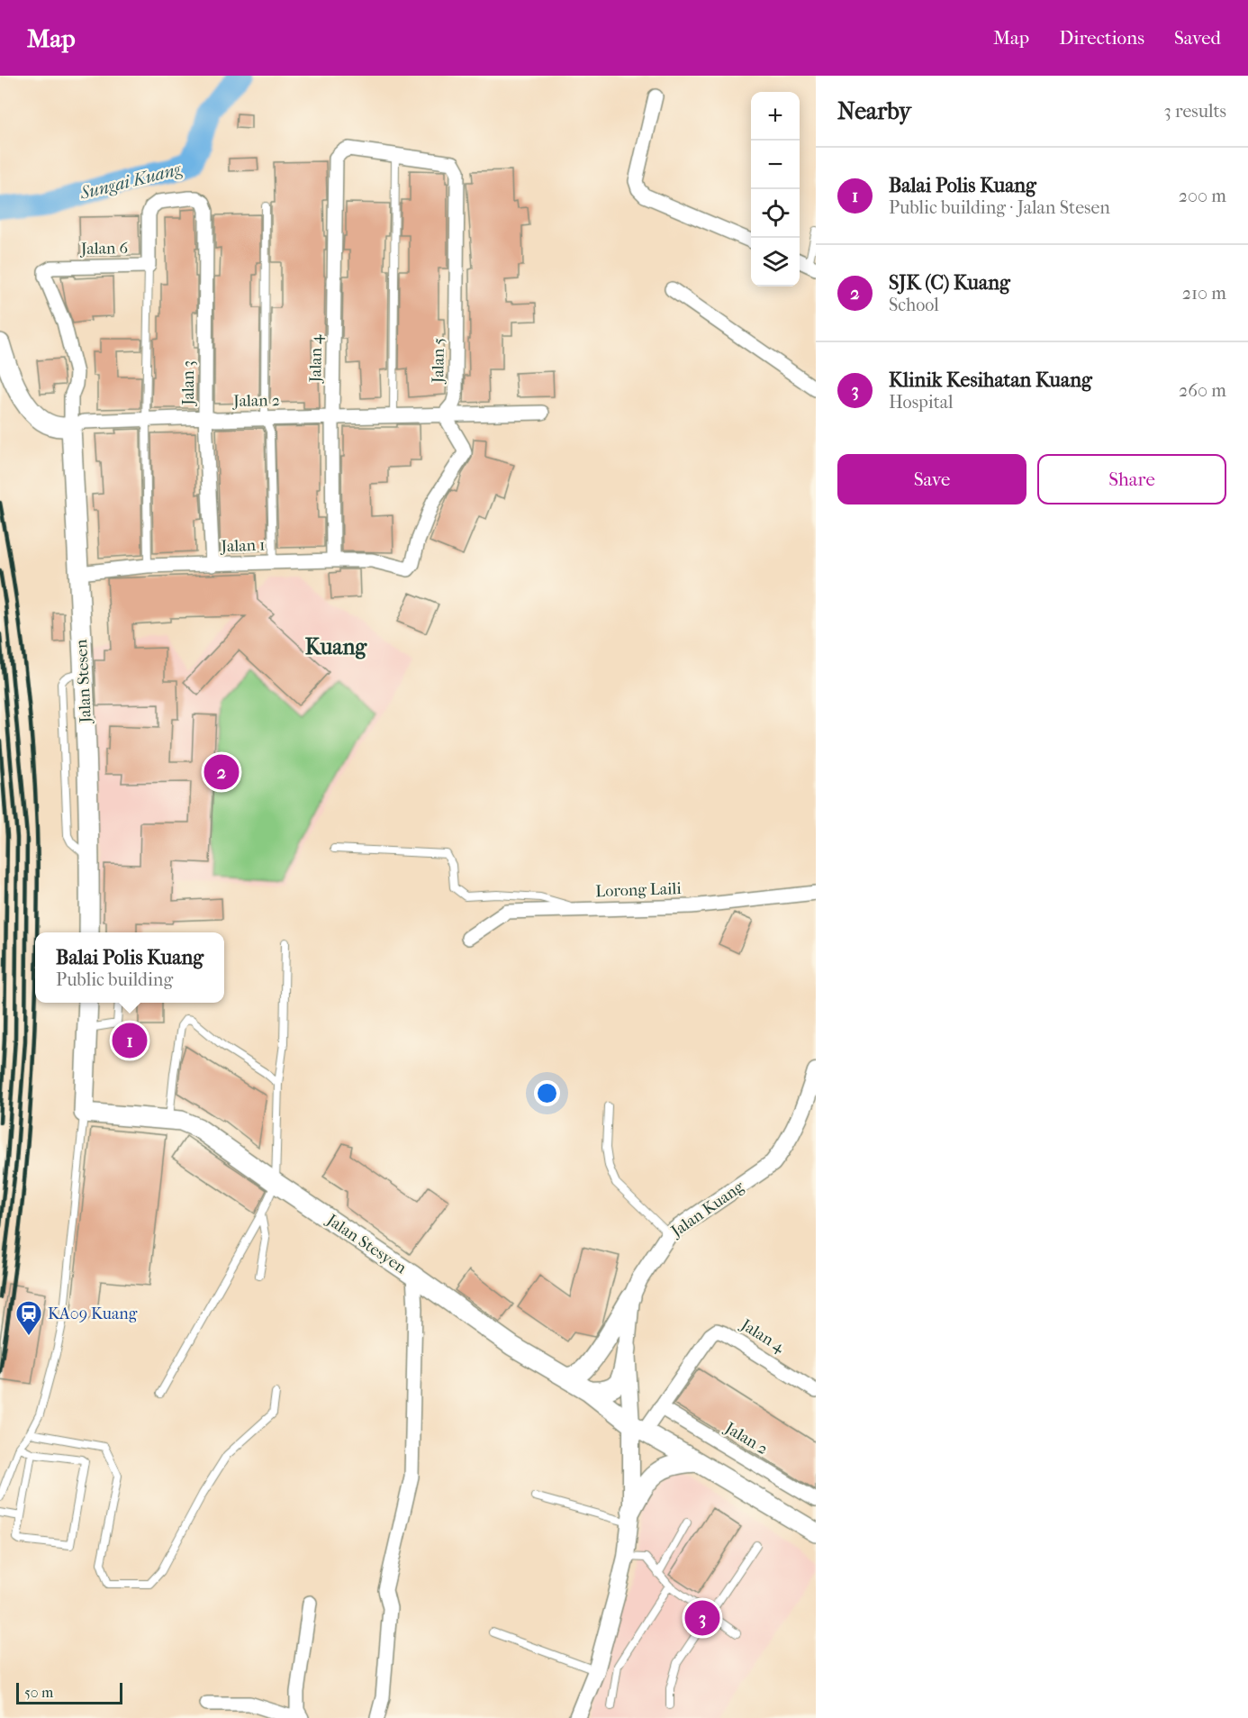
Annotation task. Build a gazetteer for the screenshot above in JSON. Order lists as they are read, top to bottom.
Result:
{
  "streets": {
    "main road": ["Jalan Stesen", "Jalan Stesyen"],
    "street": [
      "Jalan 6",
      "Jalan 4",
      "Jalan 5",
      "Jalan 3",
      "Jalan 2",
      "Jalan 1",
      "Lorong Laili",
      "Jalan Kuang"
    ]
  },
  "crossings": [
    ["Jalan 6", "Jalan 3"],
    ["Jalan 6", "Jalan 2"],
    ["Jalan 6", "Jalan Stesen"],
    ["Jalan 4", "Jalan 5"],
    ["Jalan 4", "Jalan 2"],
    ["Jalan 4", "Jalan 1"],
    ["Jalan 5", "Jalan 2"],
    ["Jalan 5", "Jalan 1"],
    ["Jalan 3", "Jalan 2"],
    ["Jalan 3", "Jalan 1"],
    ["Jalan 2", "Jalan 1"],
    ["Jalan 2", "Jalan Stesen"],
    ["Jalan 1", "Jalan Stesen"],
    ["Jalan Kuang", "Jalan Stesyen"]
  ],
  "districts": ["Kuang"],
  "water": ["Sungai Kuang"],
  "places": {
    "station": ["KA09 Kuang"]
  },
  "scale_bar": "50 m",
  "page": {
    "header": "Map",
    "nav": ["Map", "Directions", "Saved"],
    "heading": ["Nearby", "3 results"],
    "map_buttons": ["+", "−"],
    "list": [
      {
        "mark": "1",
        "name": "Balai Polis Kuang",
        "note": "Public building · Jalan Stesen",
        "value": "200 m"
      },
      {
        "mark": "2",
        "name": "SJK (C) Kuang",
        "note": "School",
        "value": "210 m"
      },
      {
        "mark": "3",
        "name": "Klinik Kesihatan Kuang",
        "note": "Hospital",
        "value": "260 m"
      }
    ],
    "buttons": ["Save", "Share"],
    "pins": ["2", "1", "3"],
    "popup": ["Balai Polis Kuang", "Public building"],
    "scale": "50 m"
  }
}
